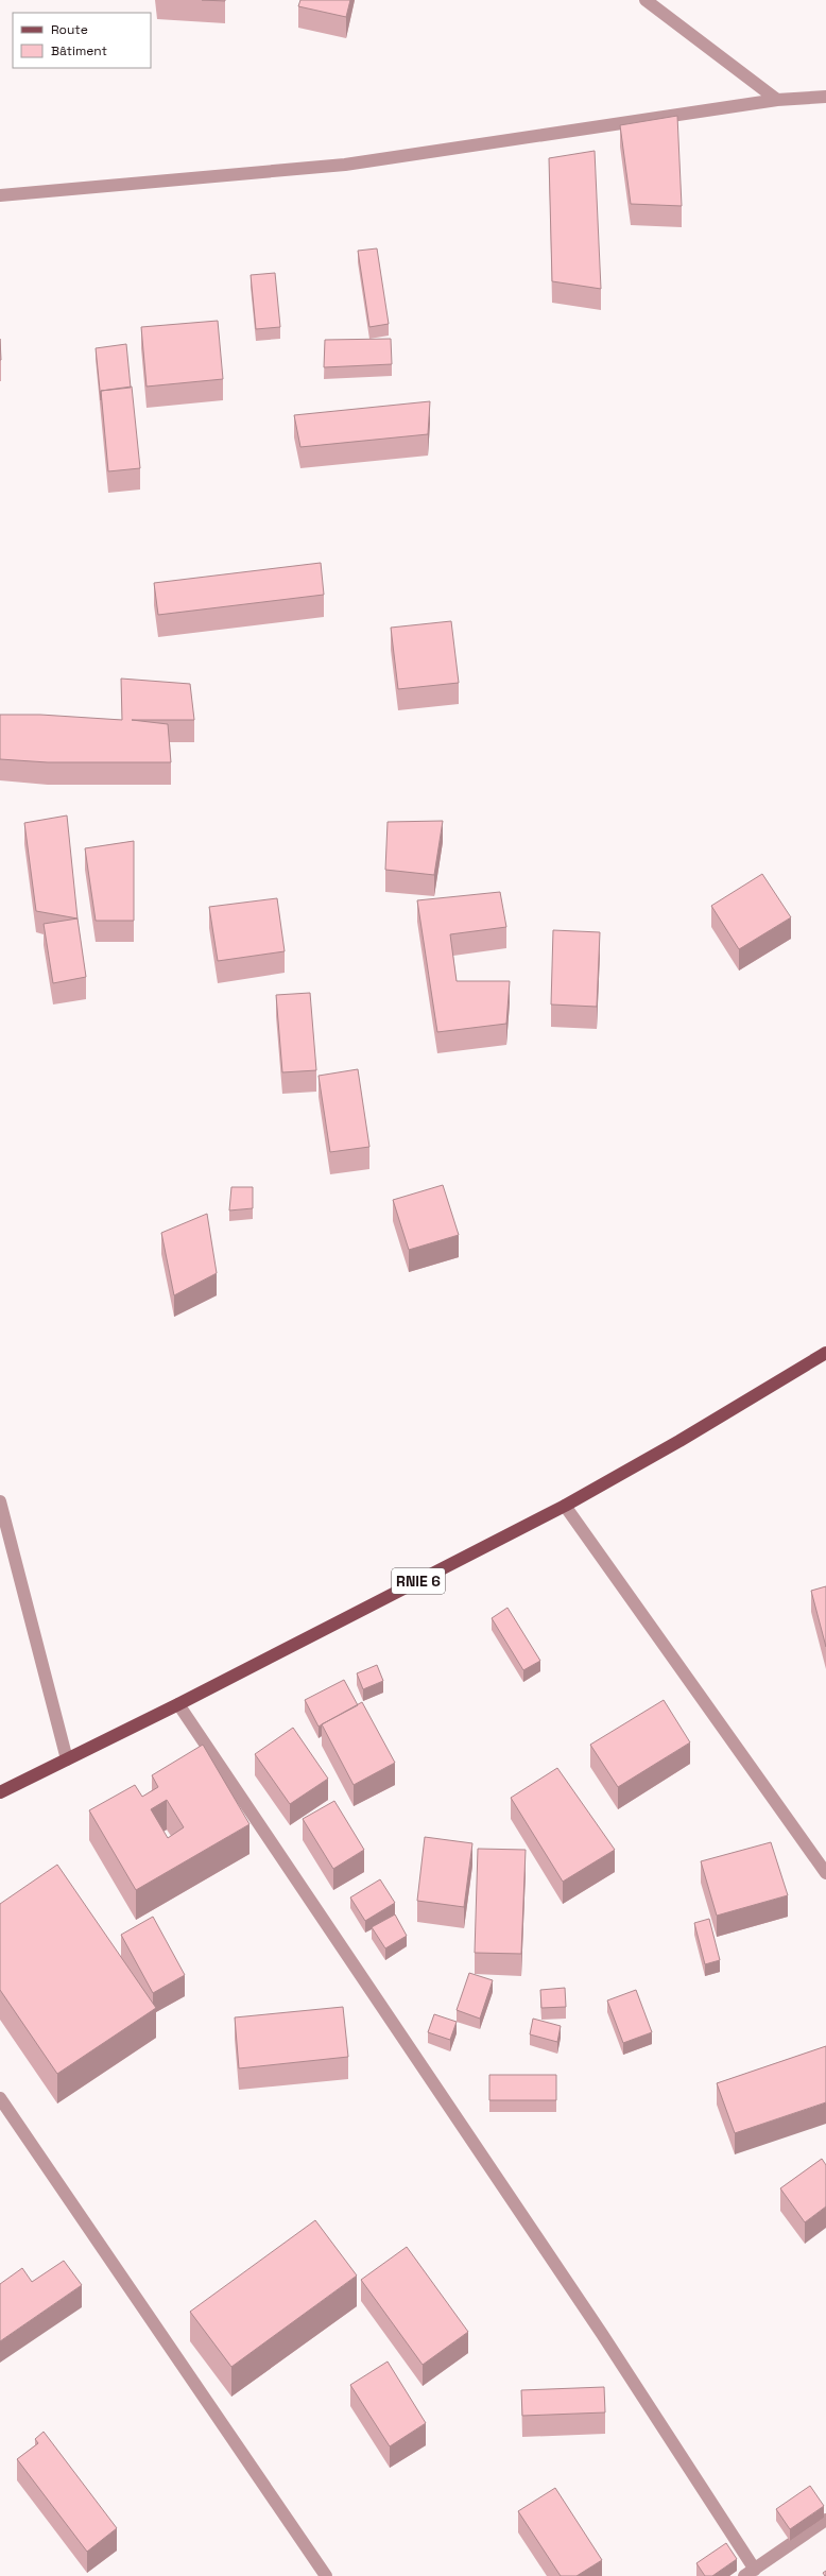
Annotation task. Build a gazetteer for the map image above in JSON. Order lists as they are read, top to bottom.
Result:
{
  "streets": {
    "main road": ["RNIE 6"]
  },
  "legend": ["Route", "Bâtiment"]
}
